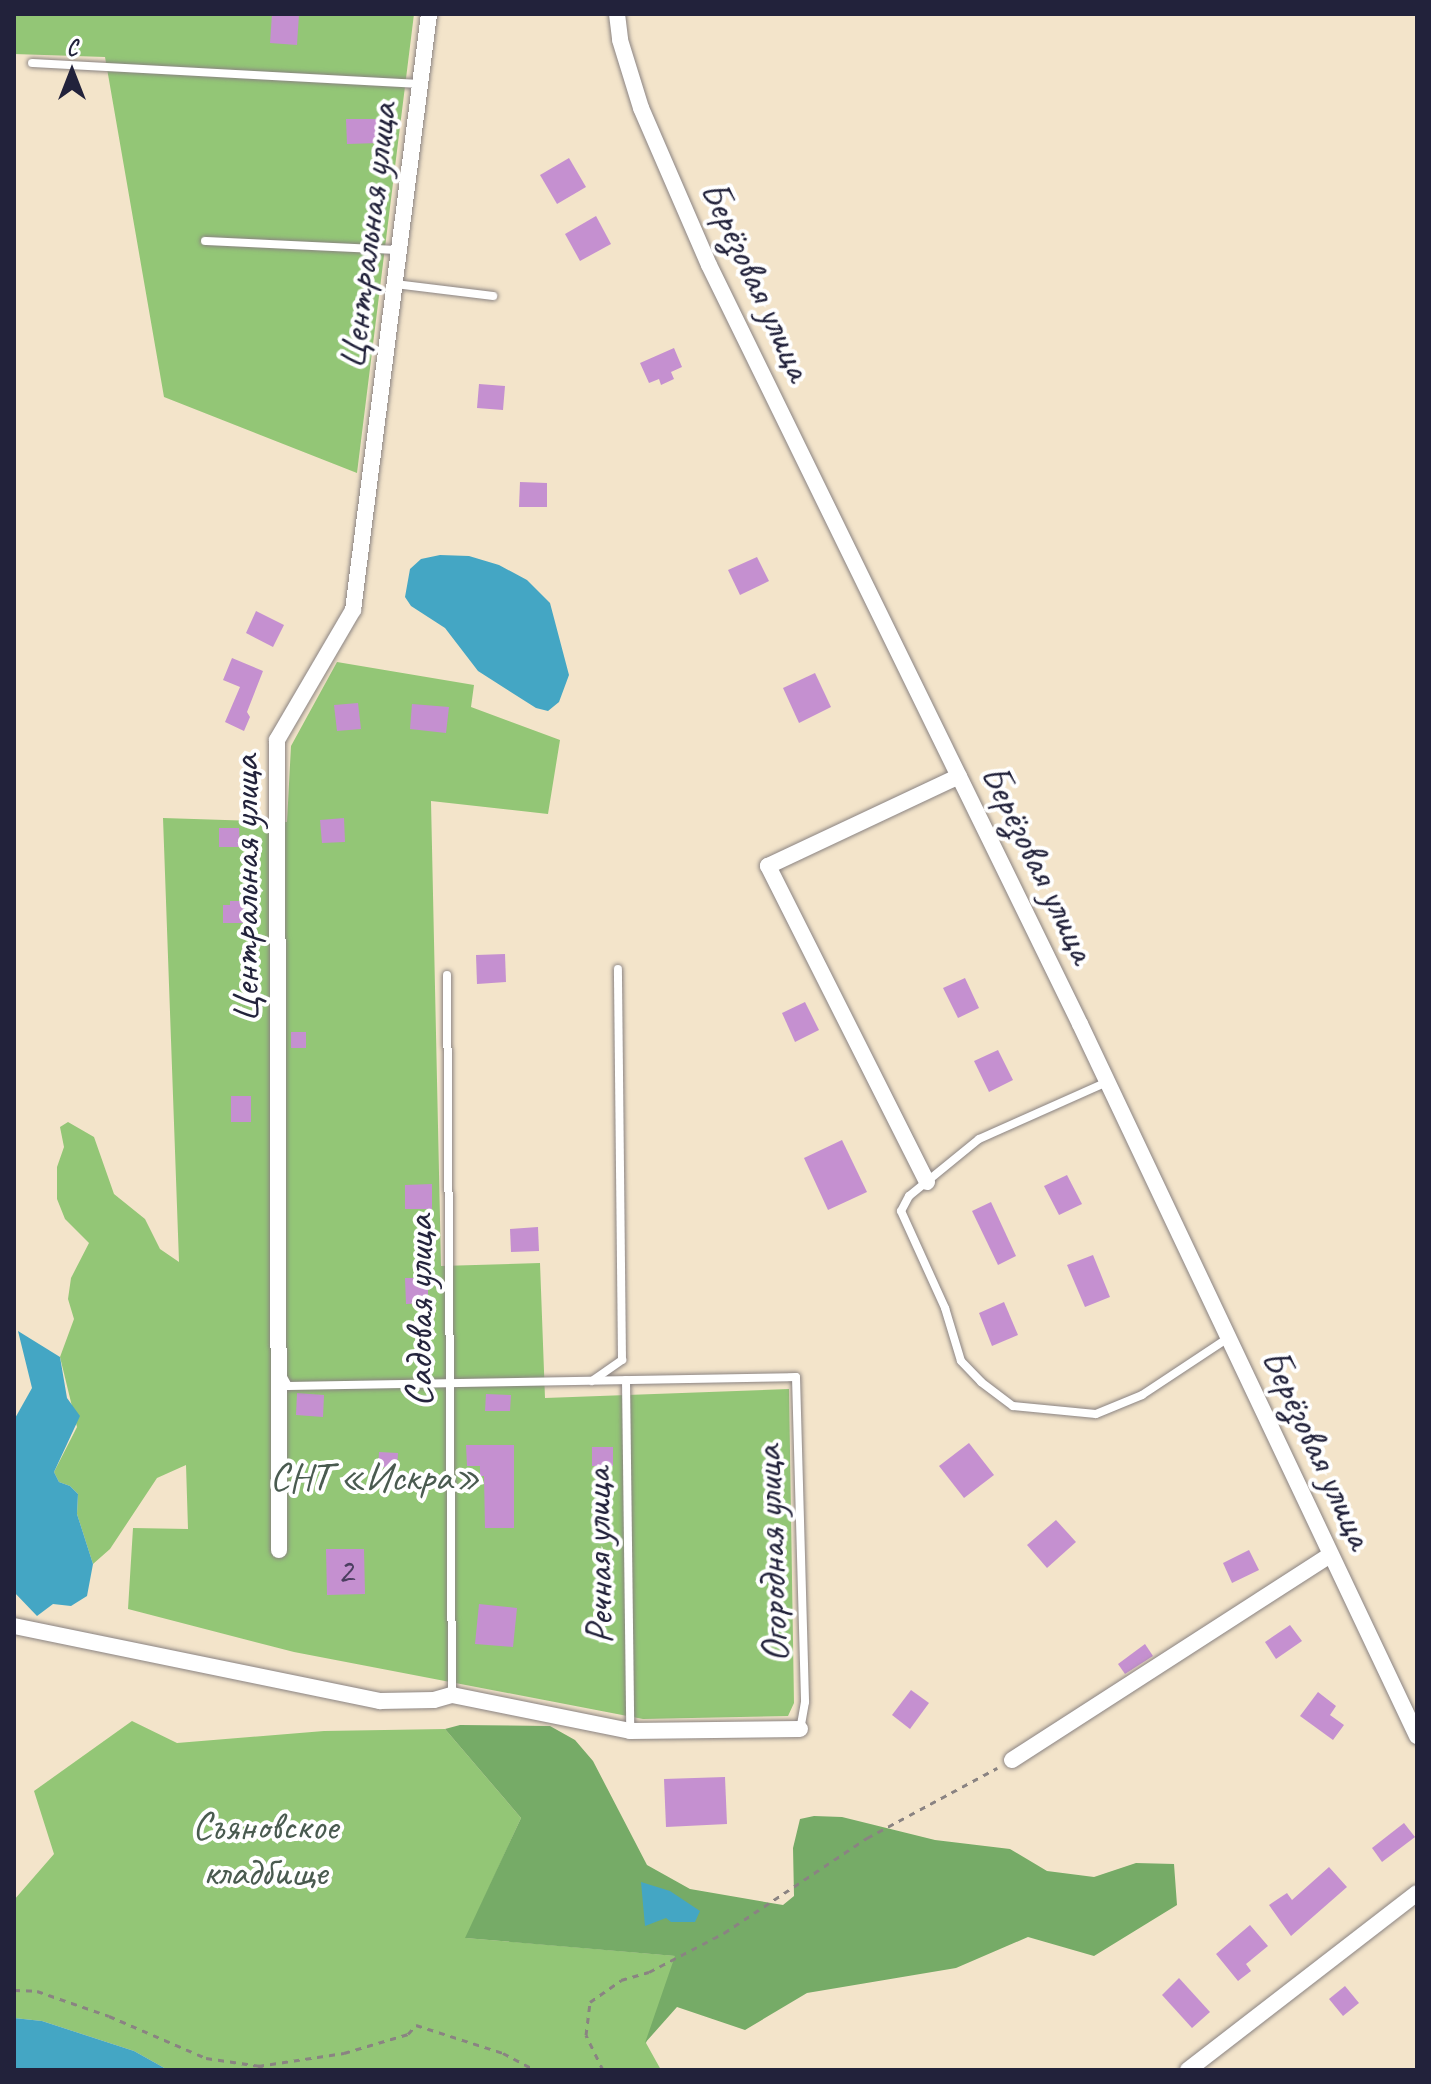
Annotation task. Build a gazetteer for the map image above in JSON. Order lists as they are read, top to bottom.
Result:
{
  "streets": {
    "street": ["Центральная улица", "Берёзовая улица"],
    "lane": ["Садовая улица", "Огородная улица", "Речная улица"]
  },
  "crossings": [
    ["Огородная улица", "Речная улица"]
  ],
  "parks": ["СНТ «Искра»", "Съяновское кладбище"],
  "house_numbers": ["2"],
  "north": "top"
}
